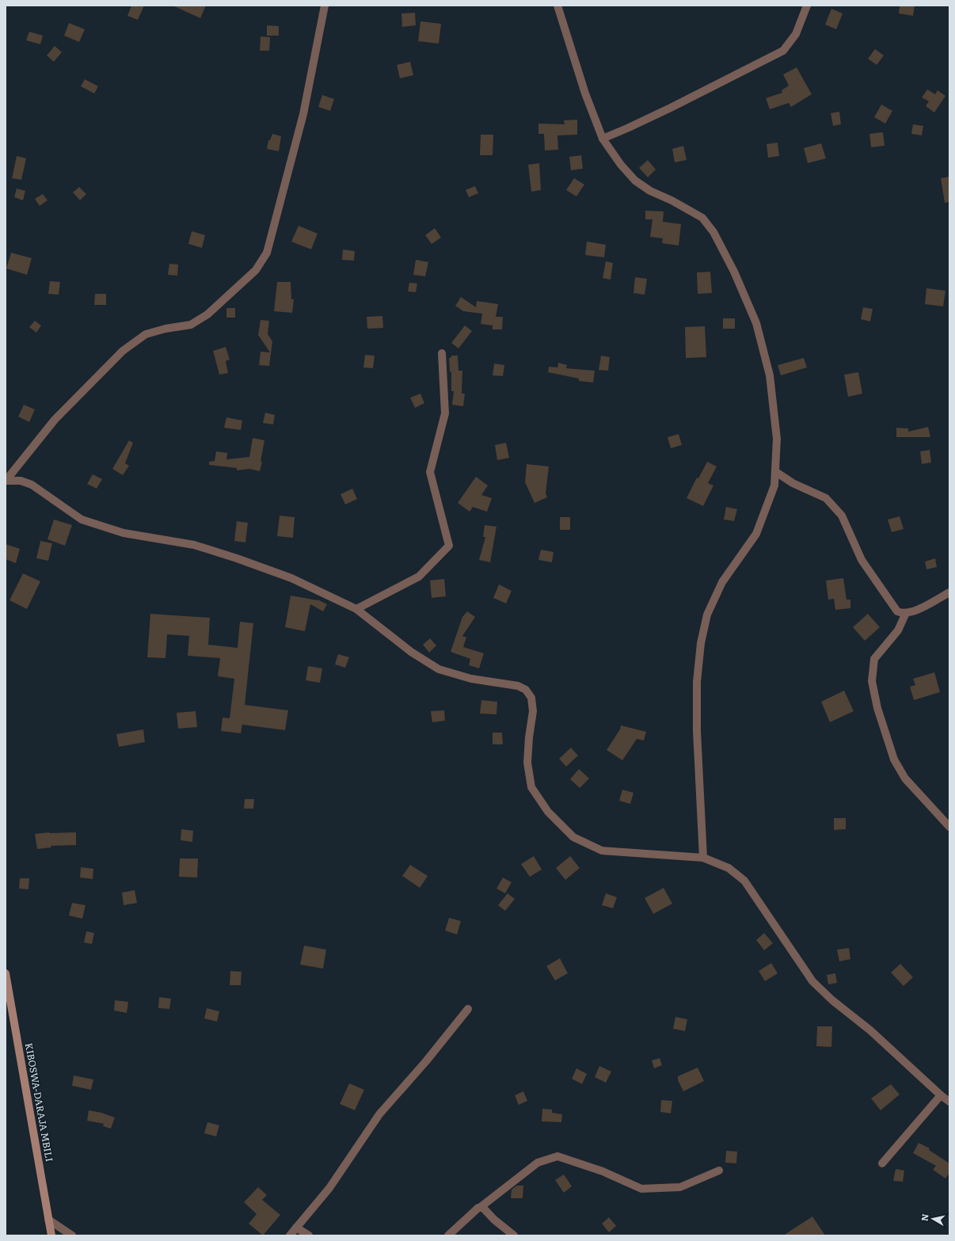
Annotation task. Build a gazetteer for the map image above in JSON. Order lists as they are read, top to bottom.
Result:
{
  "streets": {
    "main road": ["KIBOSWA-DARAJA MBILI"]
  },
  "north": "left"
}
